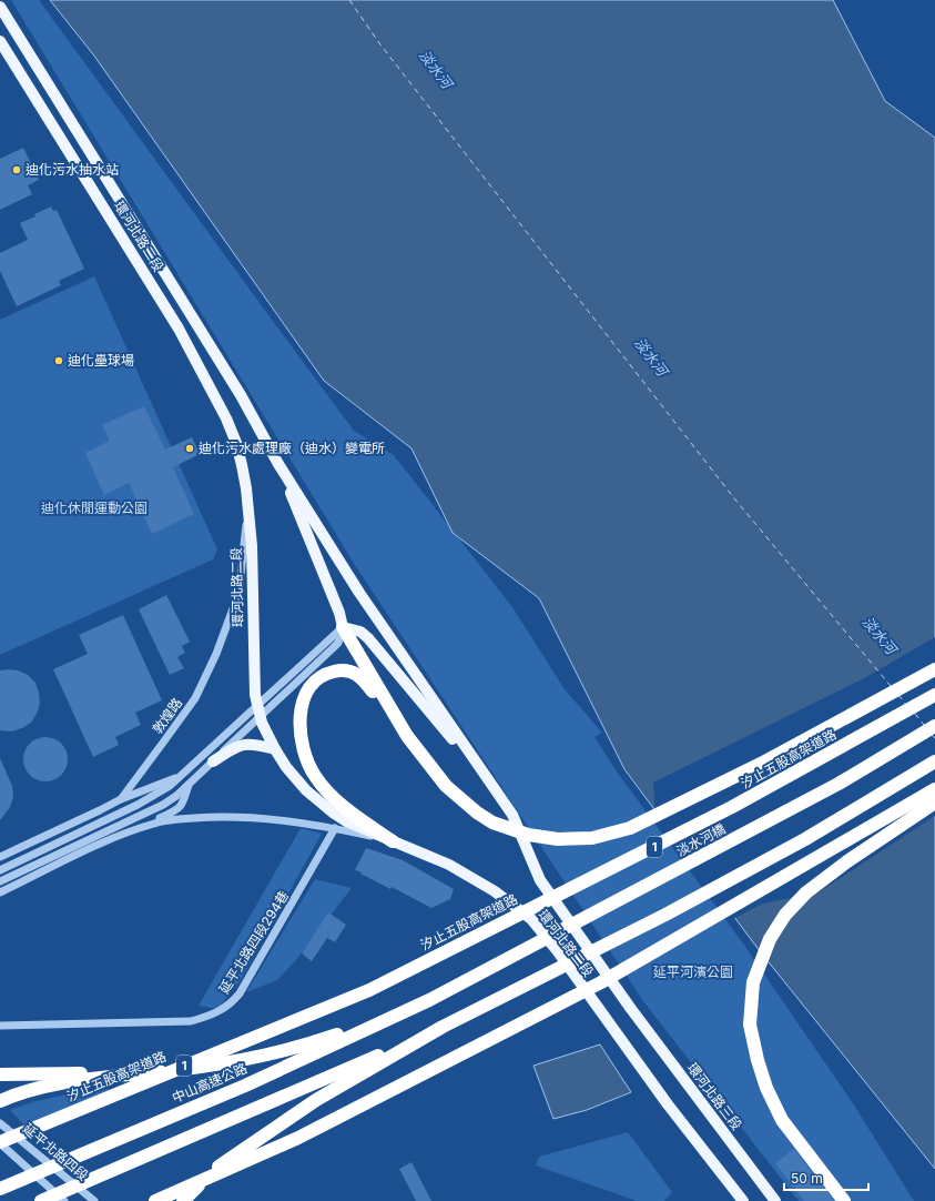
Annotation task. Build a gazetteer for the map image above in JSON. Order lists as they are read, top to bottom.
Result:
{
  "streets": {
    "highway": [
      "汐止五股高架道路",
      "淡水河橋",
      "1",
      "中山高速公路"
    ],
    "main road": ["環河北路二段", "環河北路三段"],
    "street": ["敦煌路", "延平北路四段294巷", "延平北路四段"]
  },
  "crossings": [
    ["環河北路二段", "敦煌路"],
    ["環河北路二段", "環河北路三段"],
    ["汐止五股高架道路", "1"],
    ["淡水河橋", "1"],
    ["淡水河橋", "中山高速公路"],
    ["1", "中山高速公路"]
  ],
  "water": ["淡水河"],
  "parks": ["迪化休閒運動公園", "延平河濱公園"],
  "places": ["迪化污水抽水站", "迪化壘球場", "迪化污水處理廠（迪水）變電所"],
  "scale_bar": "50 m"
}
